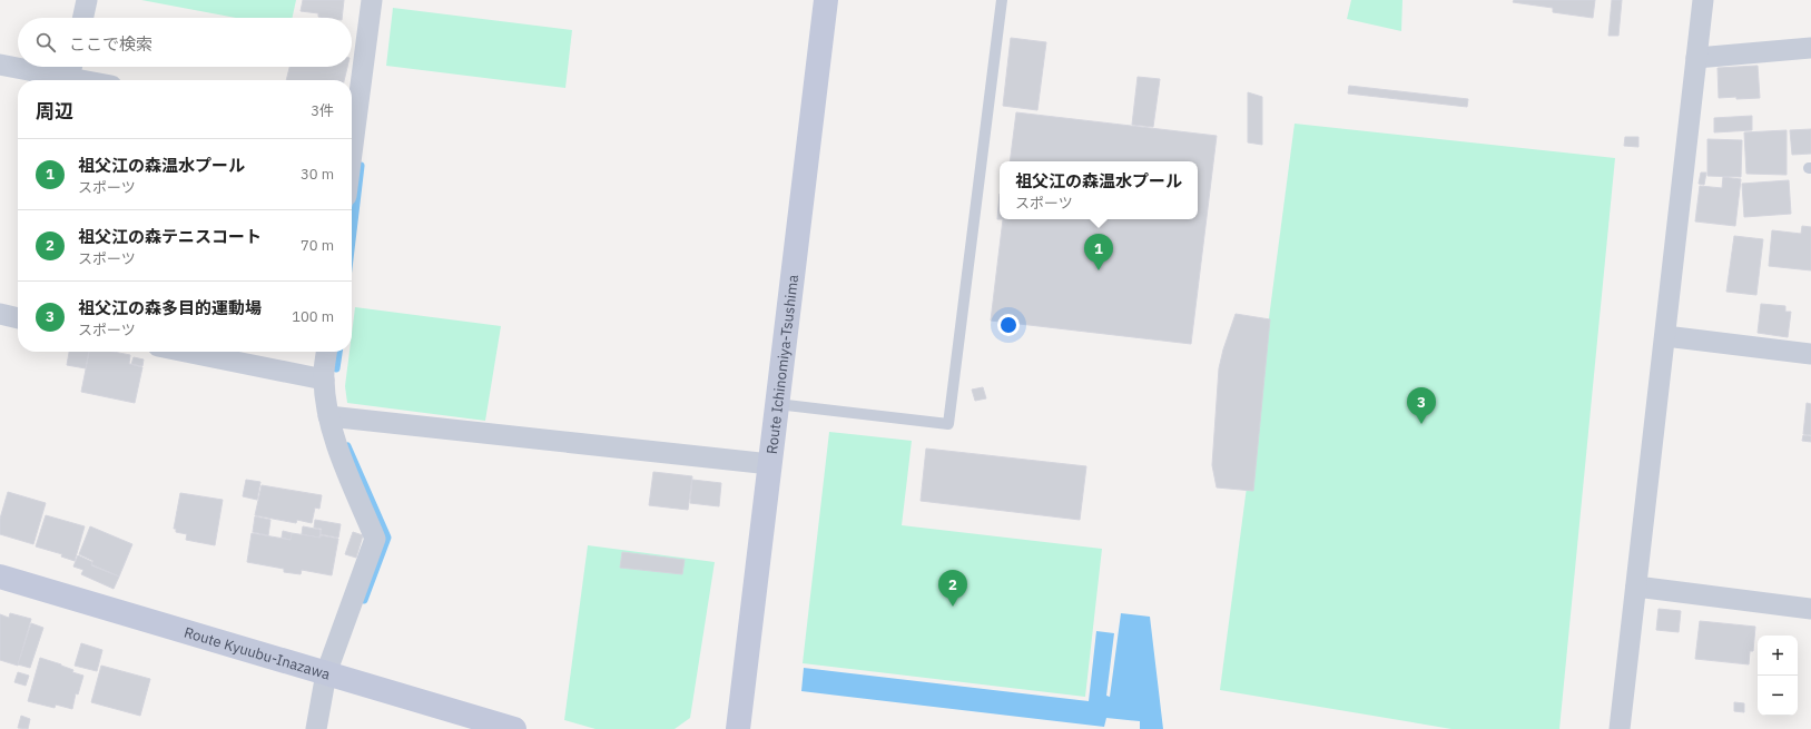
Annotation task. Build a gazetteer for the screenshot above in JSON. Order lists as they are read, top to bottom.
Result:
{
  "streets": {
    "main road": ["Route Ichinomiya-Tsushima", "Route Kyuubu-Inazawa"]
  },
  "page": {
    "search": "ここで検索",
    "heading": ["周辺", "3件"],
    "list": [
      {
        "mark": "1",
        "name": "祖父江の森温水プール",
        "note": "スポーツ",
        "value": "30 m"
      },
      {
        "mark": "2",
        "name": "祖父江の森テニスコート",
        "note": "スポーツ",
        "value": "70 m"
      },
      {
        "mark": "3",
        "name": "祖父江の森多目的運動場",
        "note": "スポーツ",
        "value": "100 m"
      }
    ],
    "popup": ["祖父江の森温水プール", "スポーツ"],
    "pins": ["1", "3", "2"],
    "map_buttons": ["+", "−"]
  }
}
